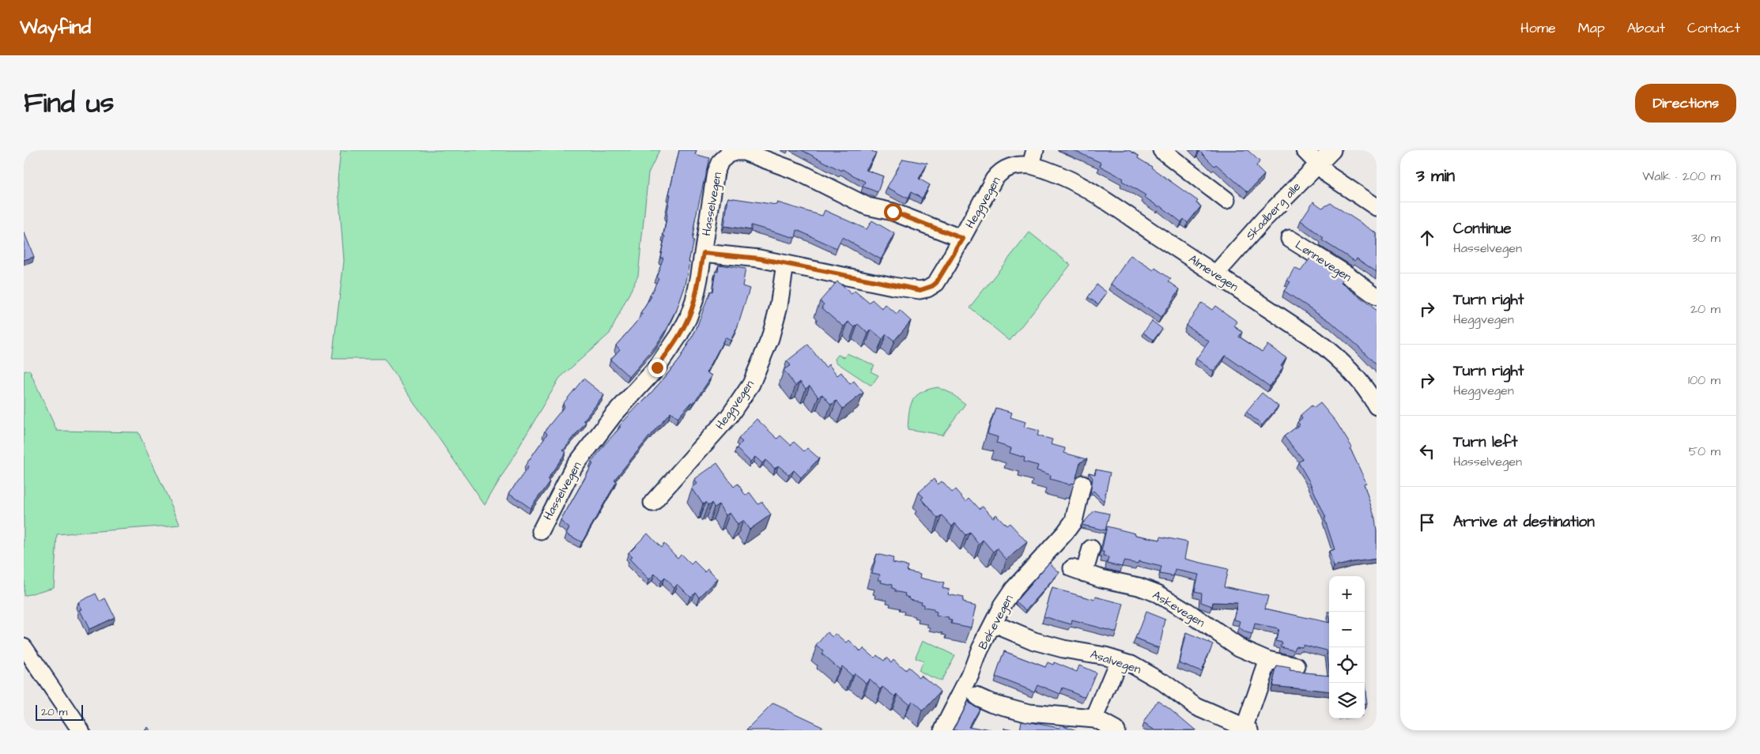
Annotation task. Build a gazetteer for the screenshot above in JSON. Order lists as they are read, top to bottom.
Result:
{
  "streets": {
    "street": [
      "Heggvegen",
      "Hasselvegen",
      "Skadberg alle",
      "Lønnevegen",
      "Almevegen",
      "Askevegen",
      "Bøkevegen",
      "Asalvegen"
    ]
  },
  "crossings": [
    ["Heggvegen", "Hasselvegen"],
    ["Heggvegen", "Almevegen"],
    ["Skadberg alle", "Almevegen"],
    ["Bøkevegen", "Asalvegen"]
  ],
  "scale_bar": "20 m",
  "page": {
    "header": "Wayfind",
    "nav": [
      "Home",
      "Map",
      "About",
      "Contact"
    ],
    "title": "Find us",
    "buttons": "Directions",
    "heading": ["3 min", "Walk · 200 m"],
    "list": [
      ["Continue", "Hasselvegen", "30 m"],
      ["Turn right", "Heggvegen", "20 m"],
      ["Turn right", "Heggvegen", "100 m"],
      ["Turn left", "Hasselvegen", "50 m"],
      "Arrive at destination"
    ],
    "map_buttons": ["+", "−"],
    "scale": "20 m"
  }
}
